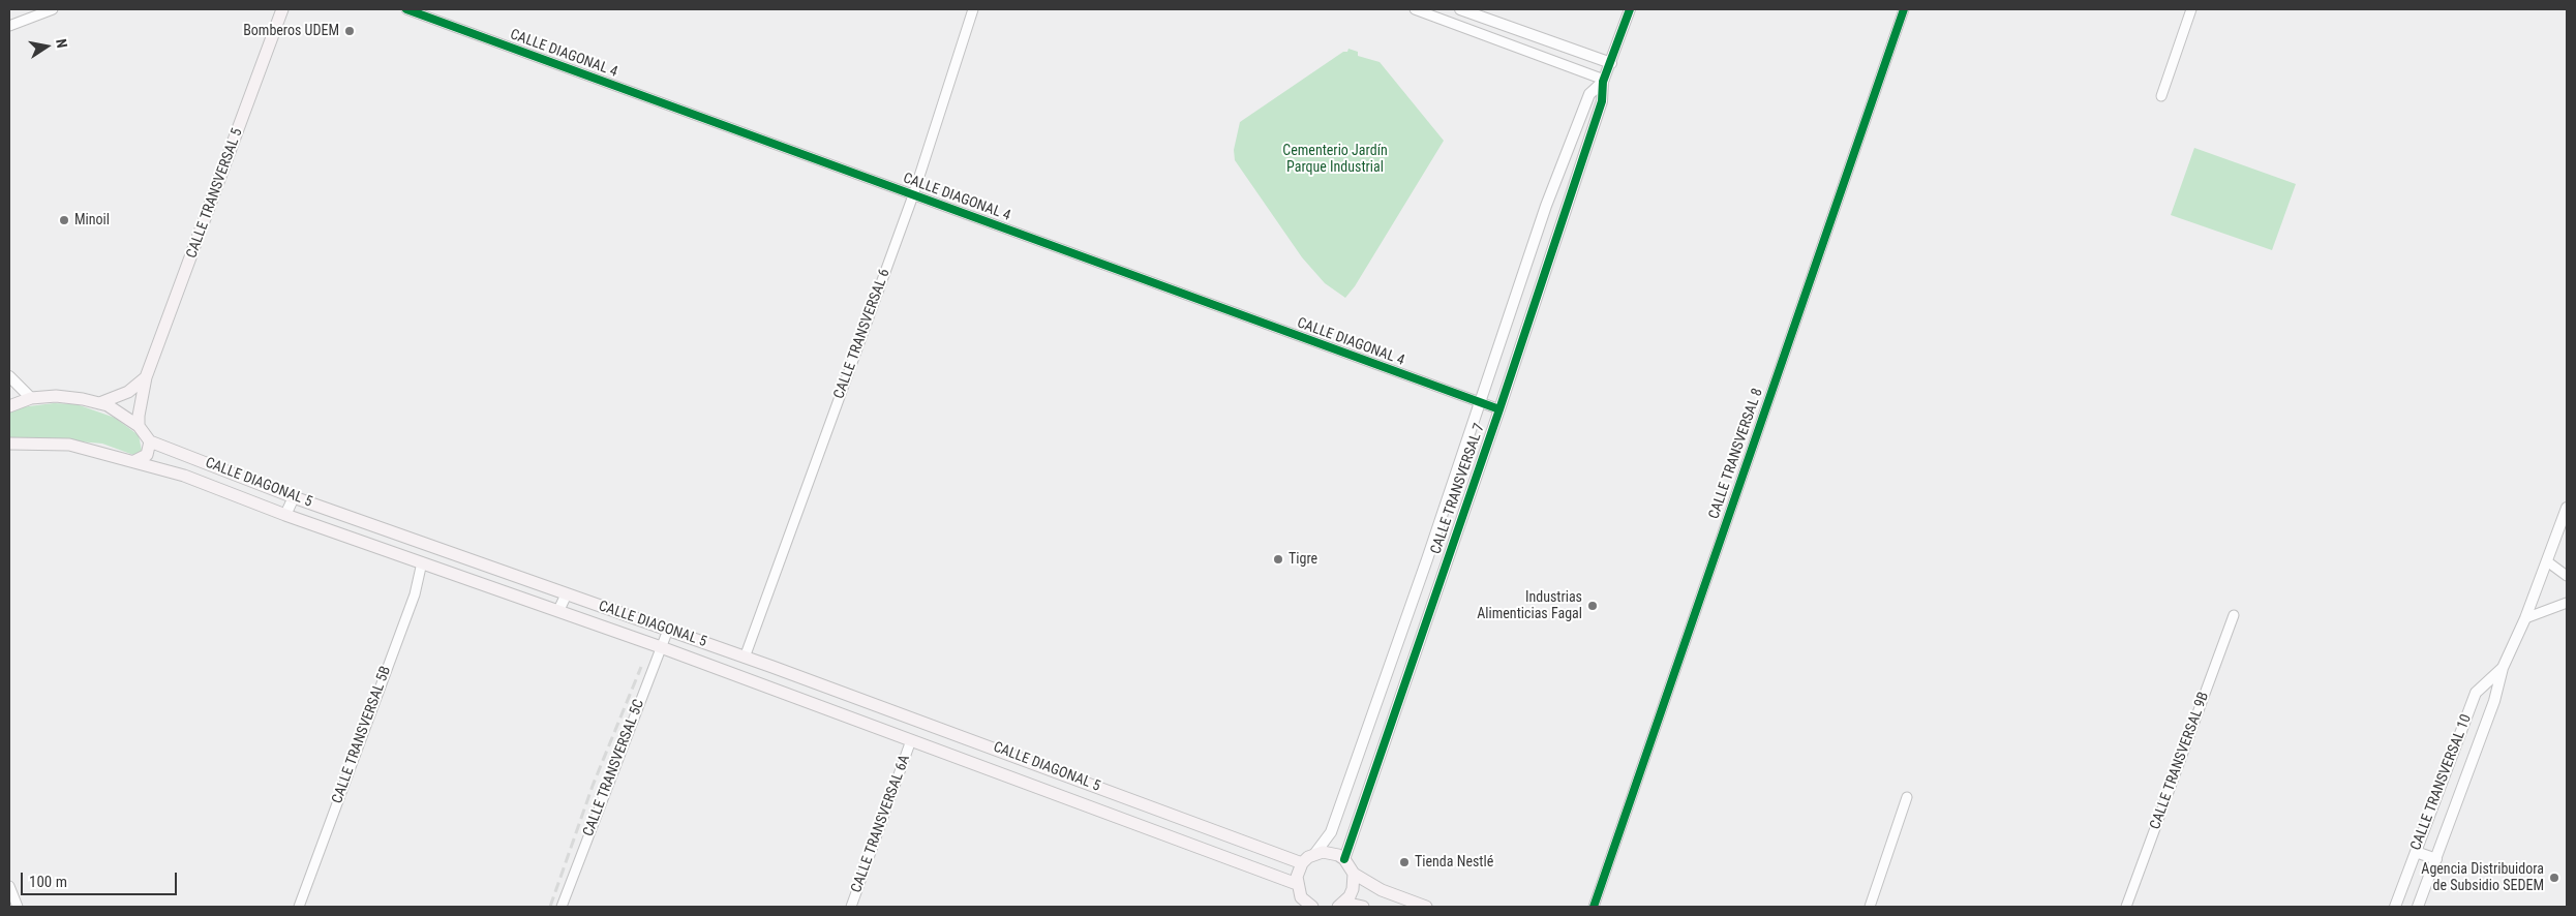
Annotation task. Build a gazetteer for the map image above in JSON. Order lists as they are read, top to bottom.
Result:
{
  "streets": {
    "main road": ["CALLE TRANSVERSAL 5", "CALLE DIAGONAL 5"],
    "street": [
      "CALLE DIAGONAL 4",
      "CALLE TRANSVERSAL 6",
      "CALLE TRANSVERSAL 8",
      "CALLE TRANSVERSAL 7",
      "CALLE TRANSVERSAL 5B",
      "CALLE TRANSVERSAL 9B",
      "CALLE TRANSVERSAL 5C",
      "CALLE TRANSVERSAL 10",
      "CALLE TRANSVERSAL 6A"
    ]
  },
  "crossings": [
    ["CALLE DIAGONAL 4", "CALLE TRANSVERSAL 6"],
    ["CALLE DIAGONAL 4", "CALLE TRANSVERSAL 7"],
    ["CALLE TRANSVERSAL 6", "CALLE DIAGONAL 5"],
    ["CALLE DIAGONAL 5", "CALLE TRANSVERSAL 5B"],
    ["CALLE DIAGONAL 5", "CALLE TRANSVERSAL 5C"],
    ["CALLE DIAGONAL 5", "CALLE TRANSVERSAL 6A"]
  ],
  "parks": ["Cementerio Jardín Parque Industrial"],
  "places": [
    "Bomberos UDEM",
    "Minoil",
    "Tigre",
    "Industrias Alimenticias Fagal",
    "Tienda Nestlé",
    "Agencia Distribuidora de Subsidio SEDEM"
  ],
  "scale_bar": "100 m",
  "north": "right"
}
